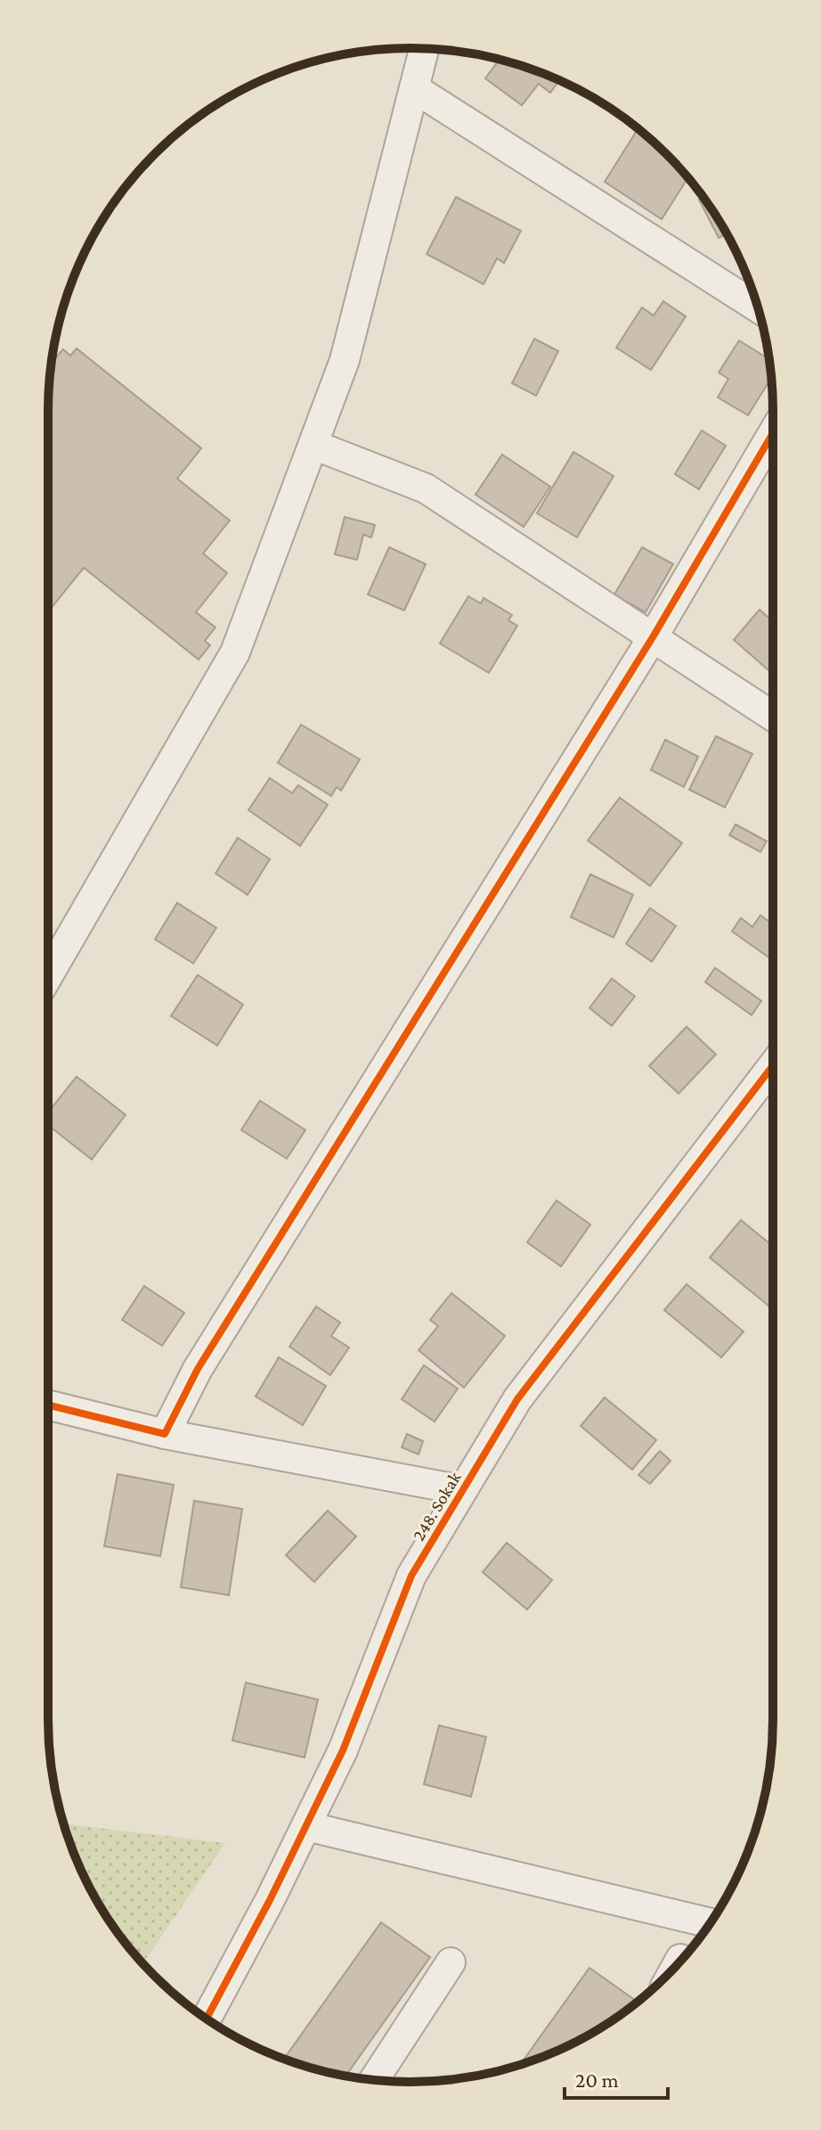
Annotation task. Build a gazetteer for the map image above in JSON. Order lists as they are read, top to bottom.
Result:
{
  "streets": {
    "street": ["248. Sokak"]
  },
  "scale_bar": "20 m"
}
